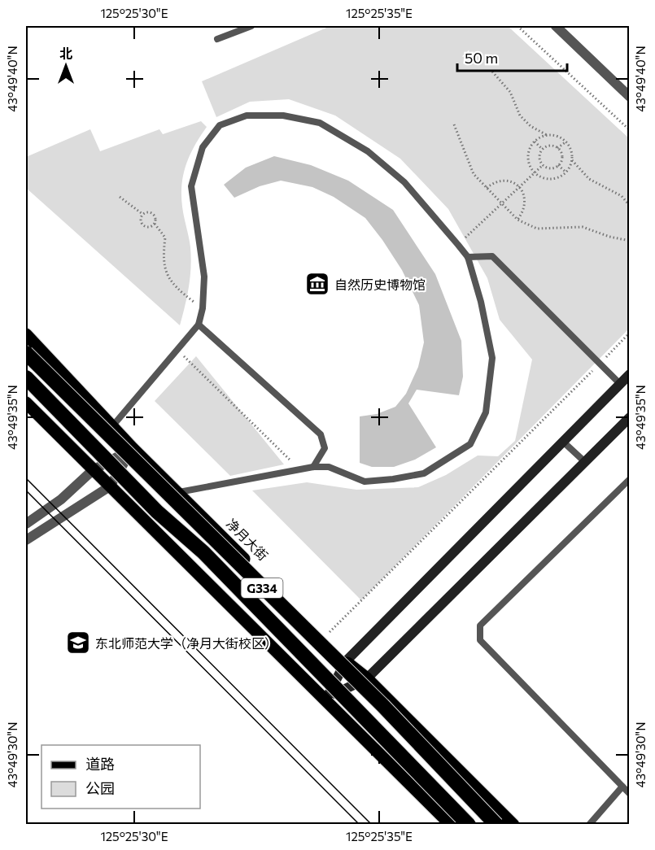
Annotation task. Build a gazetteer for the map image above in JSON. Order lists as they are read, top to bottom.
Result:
{
  "streets": {
    "highway": ["净月大街", "G334"]
  },
  "places": {
    "museum": ["自然历史博物馆"],
    "school or university": ["东北师范大学（净月大街校区）"]
  },
  "legend": ["道路", "公园"],
  "scale_bar": "50 m",
  "north": "top",
  "coordinates": [
    "125°25'30\"E",
    "125°25'35\"E",
    "43°49'40\"N",
    "43°49'35\"N",
    "43°49'30\"N"
  ]
}
